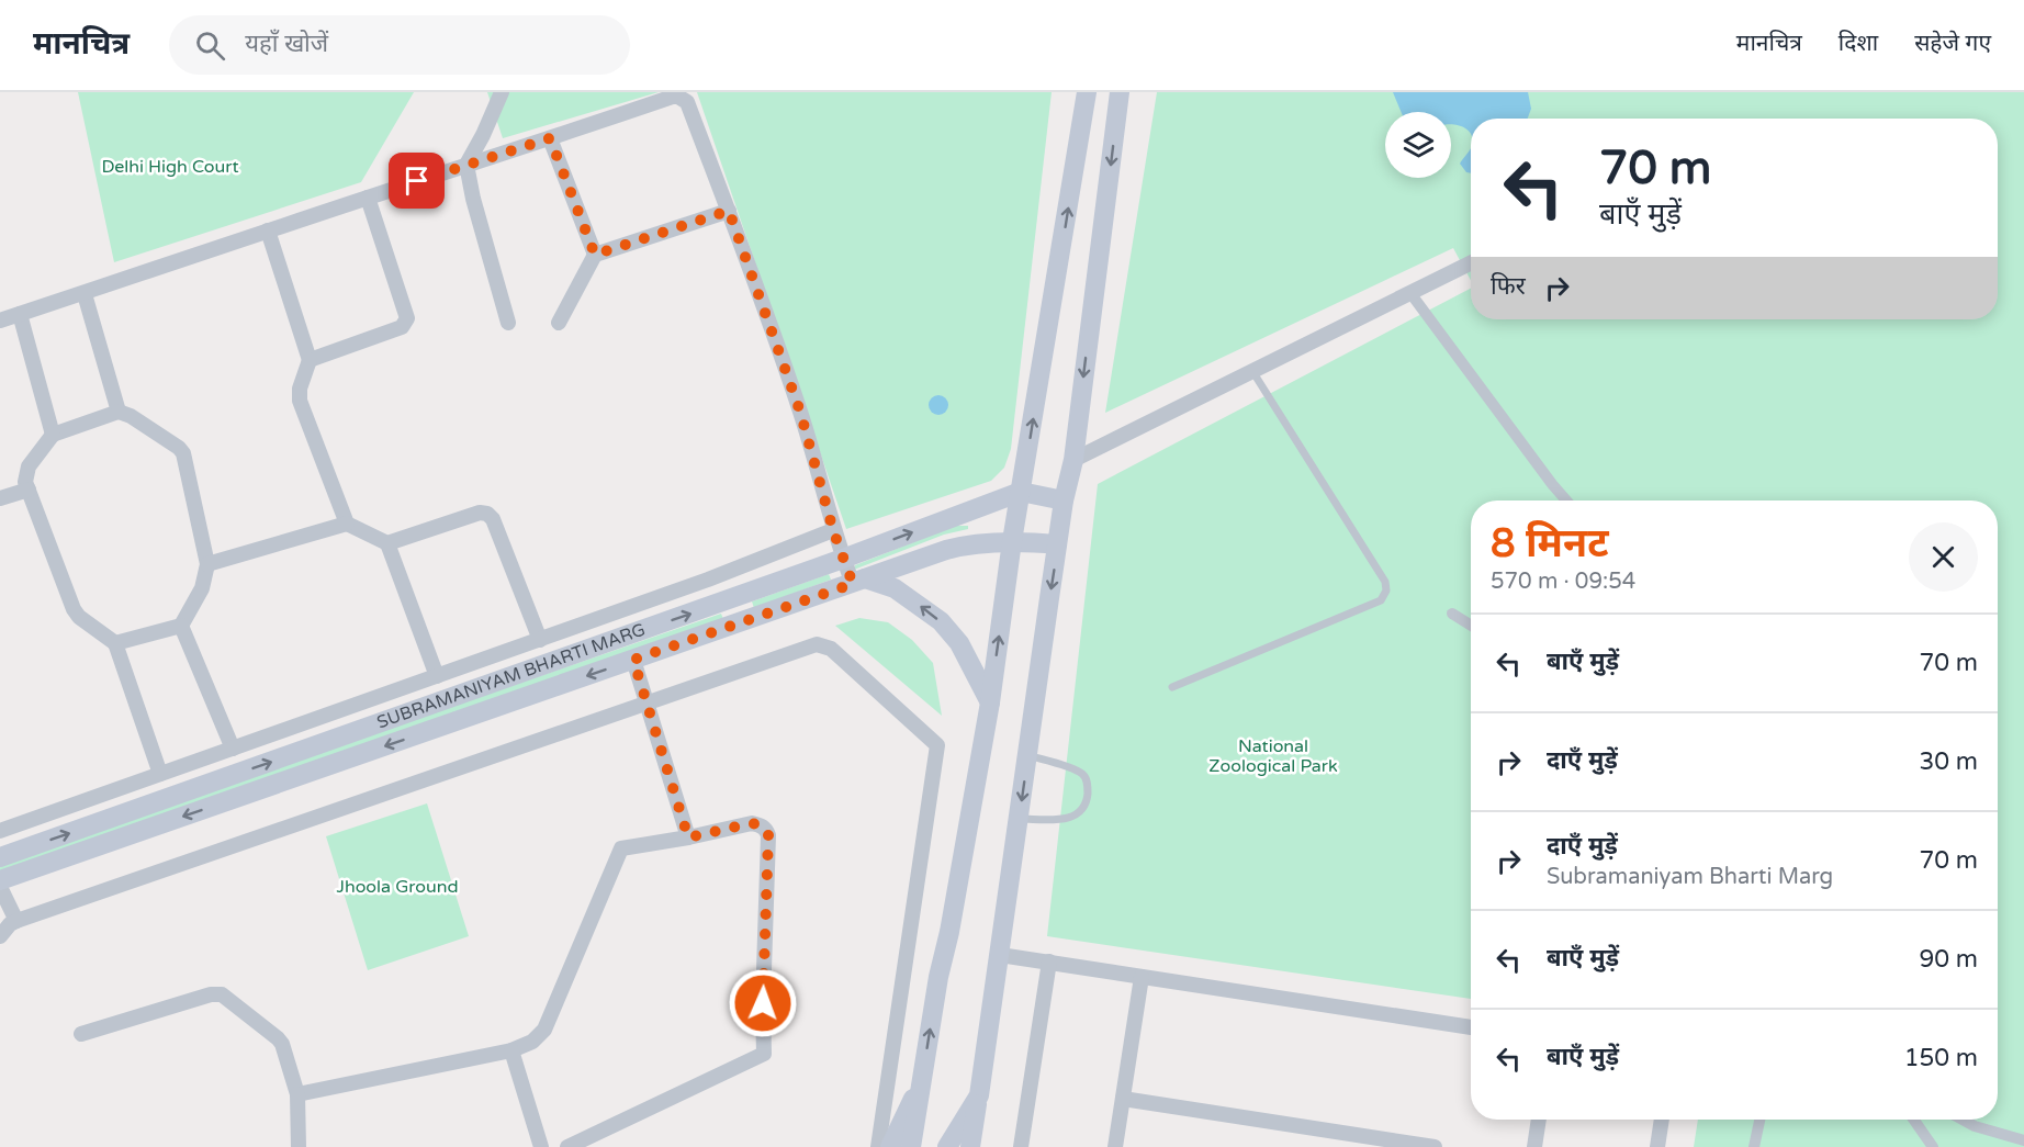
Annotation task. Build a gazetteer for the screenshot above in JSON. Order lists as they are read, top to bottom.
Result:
{
  "streets": {
    "main road": ["SUBRAMANIYAM BHARTI MARG"]
  },
  "parks": ["Delhi High Court", "National Zoological Park", "Jhoola Ground"],
  "page": {
    "header": "मानचित्र",
    "search": "यहाँ खोजें",
    "nav": ["मानचित्र", "दिशा", "सहेजे गए"],
    "turn": ["70 m", "बाएँ मुड़ें"],
    "then": "फिर",
    "heading": ["8 मिनट", "570 m · 09:54"],
    "list": [
      {
        "name": "बाएँ मुड़ें",
        "value": "70 m"
      },
      {
        "name": "दाएँ मुड़ें",
        "value": "30 m"
      },
      {
        "name": "दाएँ मुड़ें",
        "note": "Subramaniyam Bharti Marg",
        "value": "70 m"
      },
      {
        "name": "बाएँ मुड़ें",
        "value": "90 m"
      },
      {
        "name": "बाएँ मुड़ें",
        "value": "150 m"
      }
    ]
  }
}
